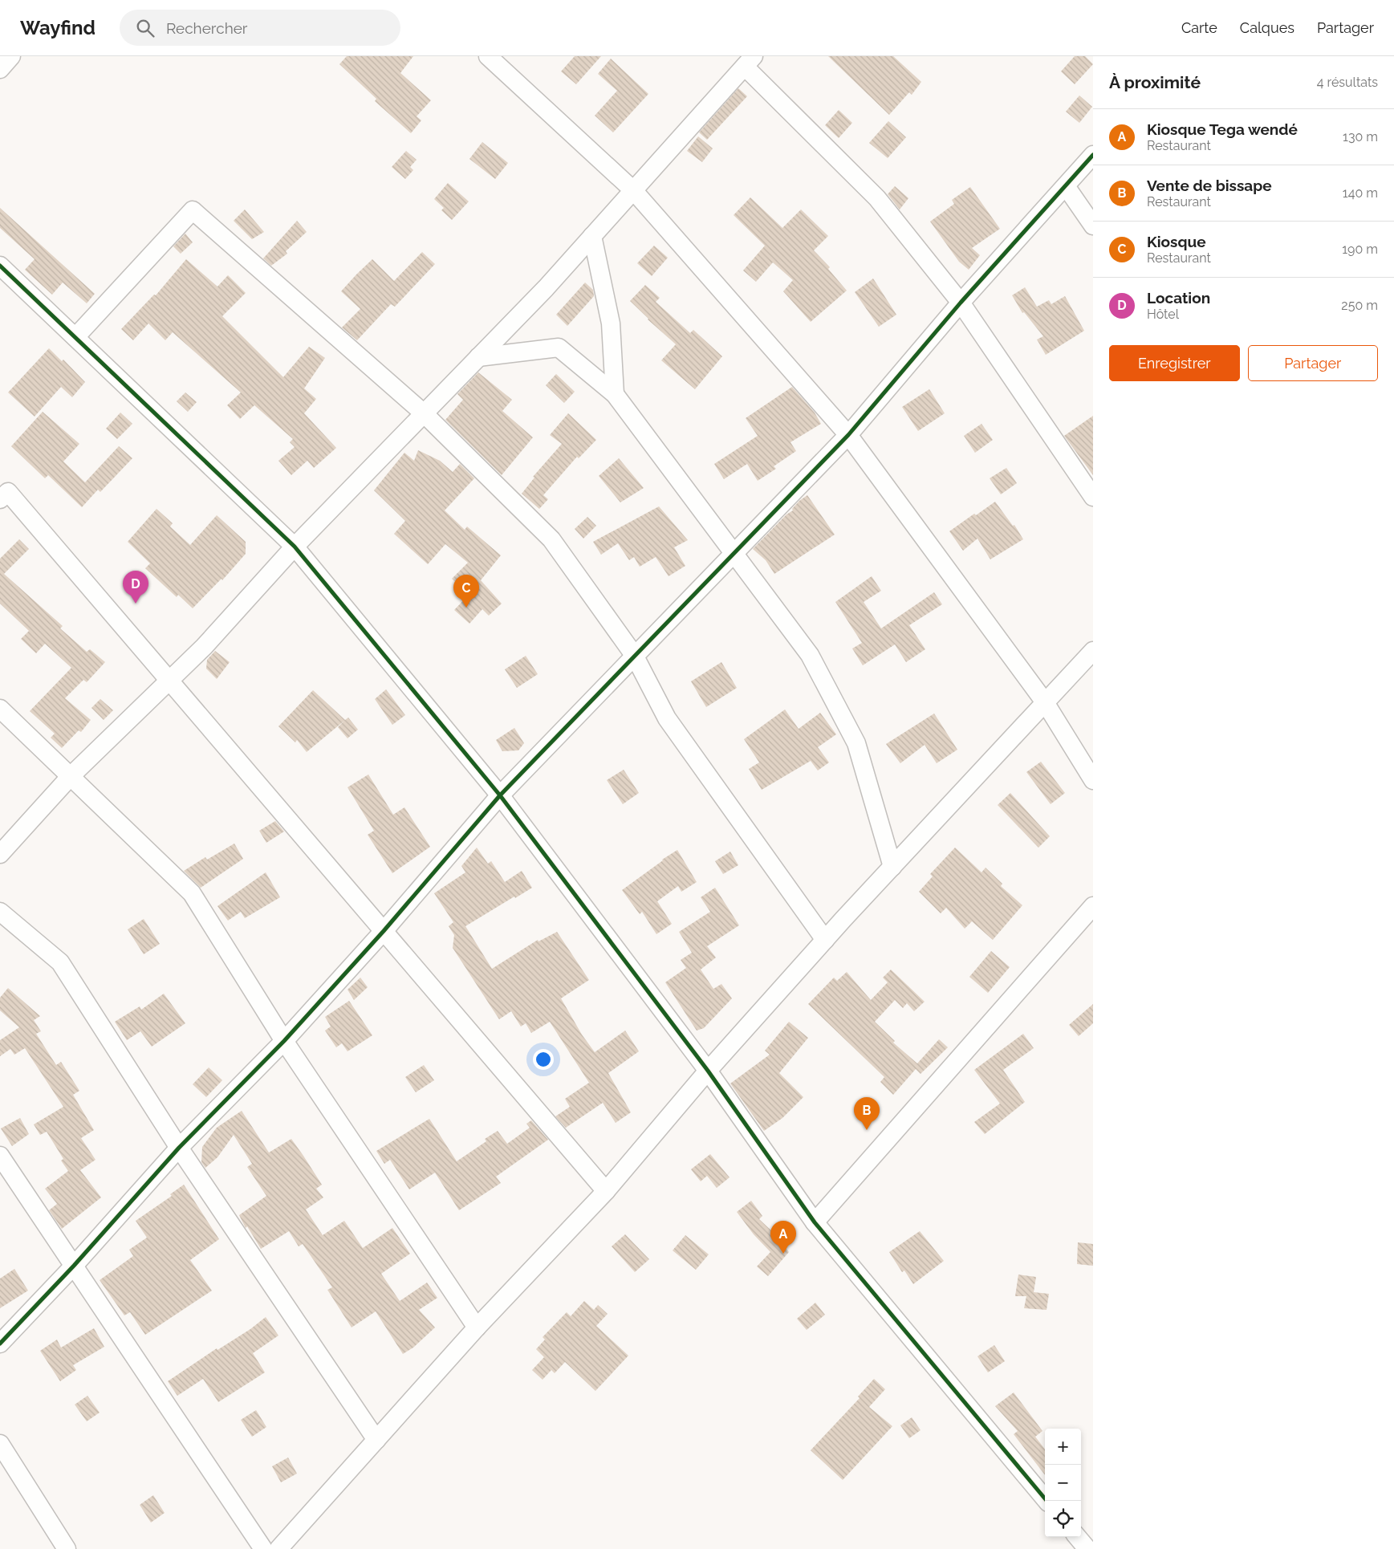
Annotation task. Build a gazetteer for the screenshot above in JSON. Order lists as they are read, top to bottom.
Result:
{
  "page": {
    "header": "Wayfind",
    "search": "Rechercher",
    "nav": ["Carte", "Calques", "Partager"],
    "heading": ["À proximité", "4 résultats"],
    "list": [
      {
        "mark": "A",
        "name": "Kiosque Tega wendé",
        "note": "Restaurant",
        "value": "130 m"
      },
      {
        "mark": "B",
        "name": "Vente de bissape",
        "note": "Restaurant",
        "value": "140 m"
      },
      {
        "mark": "C",
        "name": "Kiosque",
        "note": "Restaurant",
        "value": "190 m"
      },
      {
        "mark": "D",
        "name": "Location",
        "note": "Hôtel",
        "value": "250 m"
      }
    ],
    "buttons": ["Enregistrer", "Partager"],
    "pins": [
      "D",
      "C",
      "B",
      "A"
    ],
    "map_buttons": ["+", "−"]
  }
}
